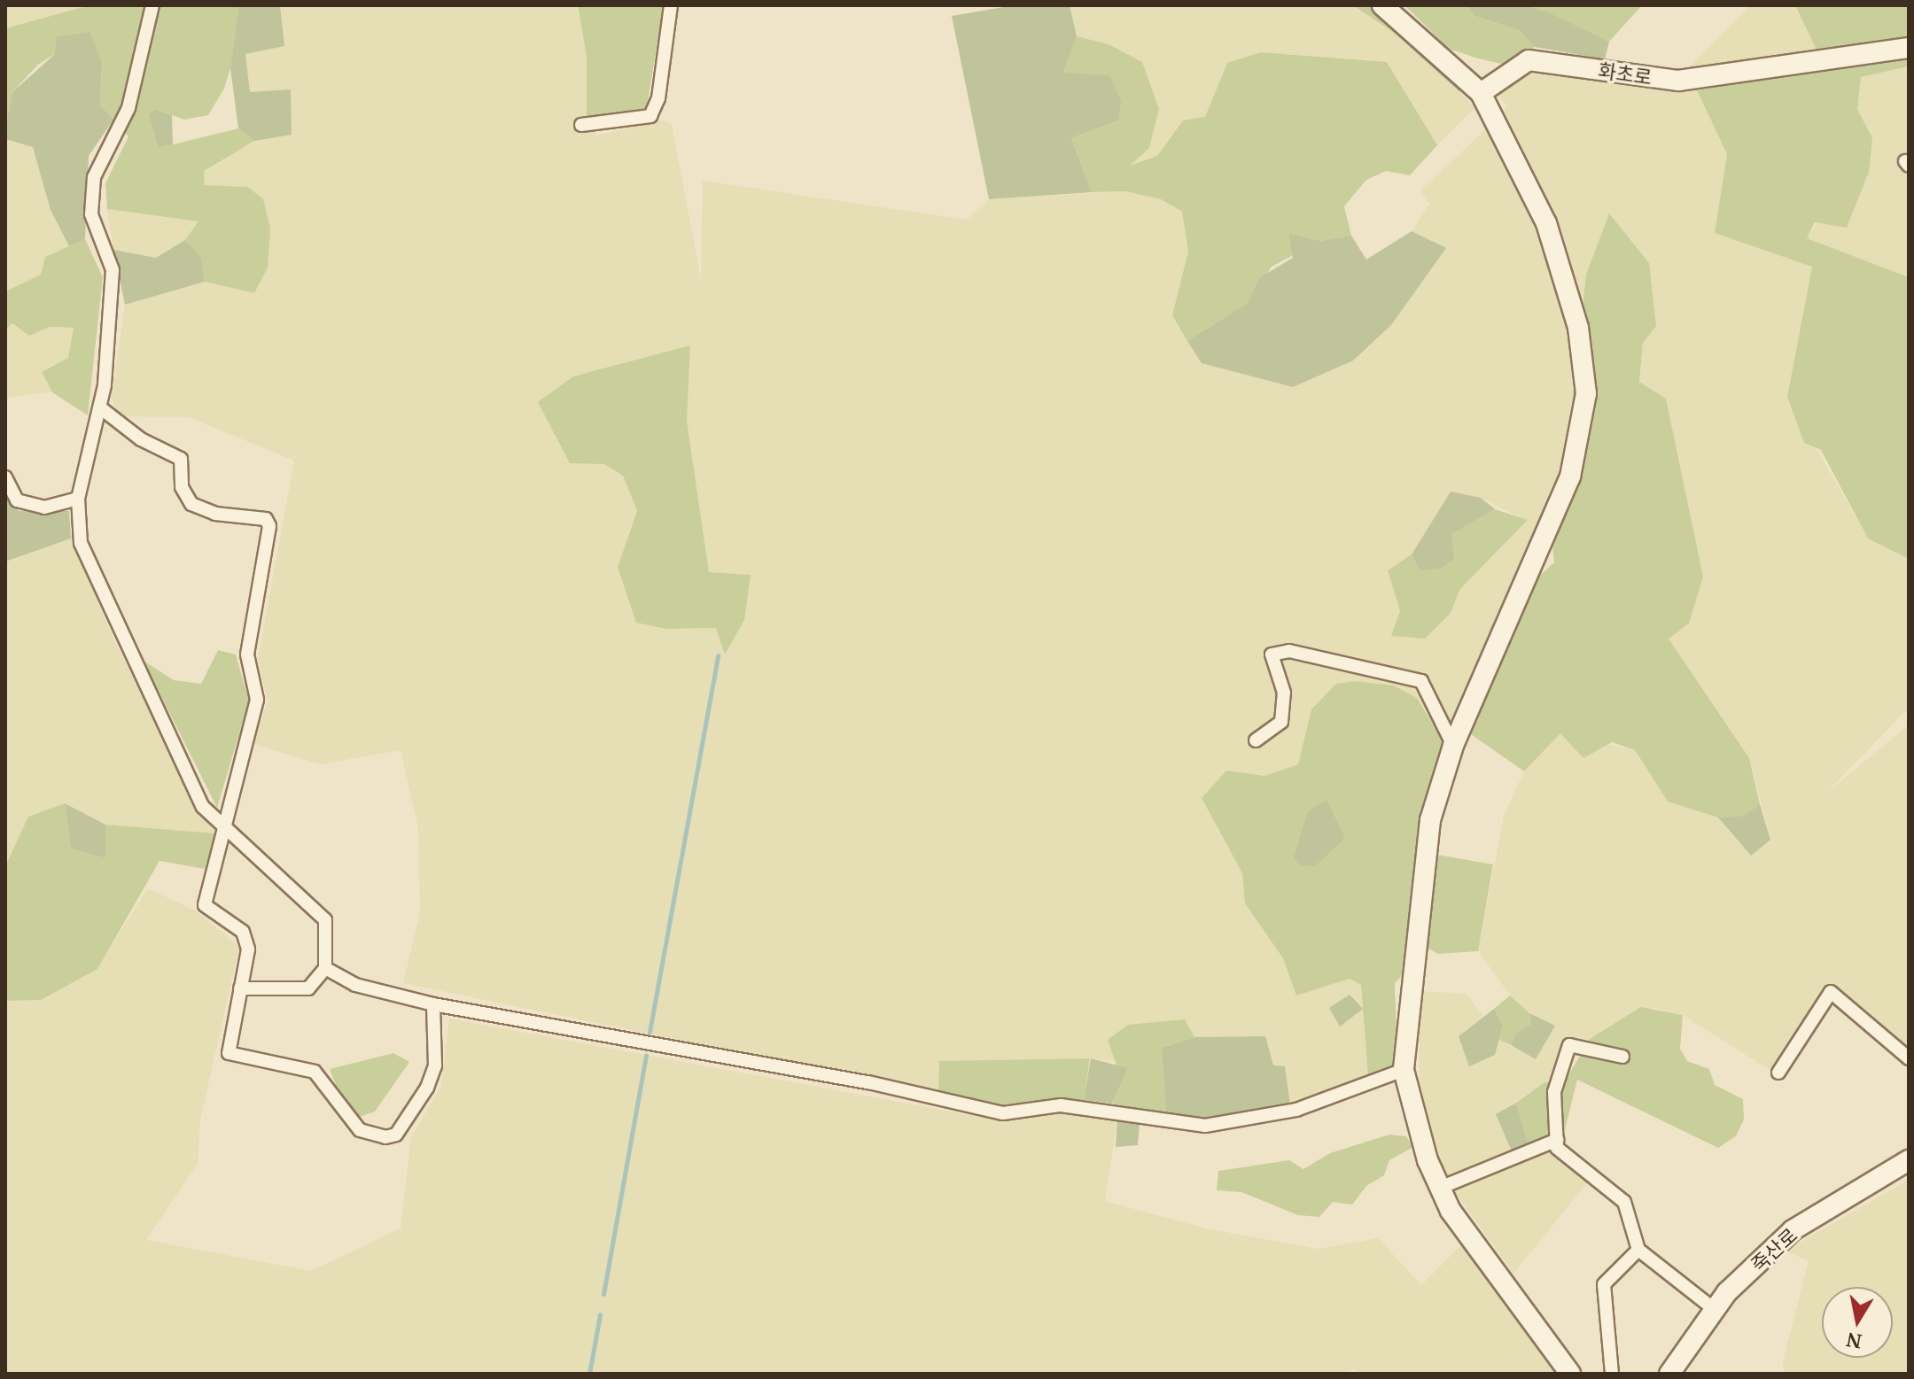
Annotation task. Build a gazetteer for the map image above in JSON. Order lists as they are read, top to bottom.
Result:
{
  "streets": {
    "street": ["화초로", "죽산로"]
  },
  "north": "bottom"
}
